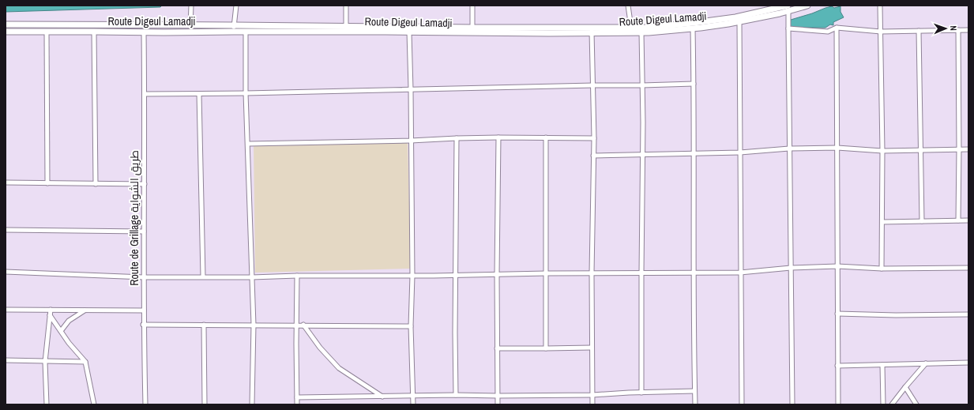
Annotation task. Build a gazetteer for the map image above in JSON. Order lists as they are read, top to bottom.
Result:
{
  "streets": {
    "main road": ["Route Digeul Lamadji"],
    "street": ["Route de Grillage طريق الشواية"]
  },
  "crossings": [
    ["Route Digeul Lamadji", "Route de Grillage طريق الشواية"]
  ],
  "north": "right"
}
